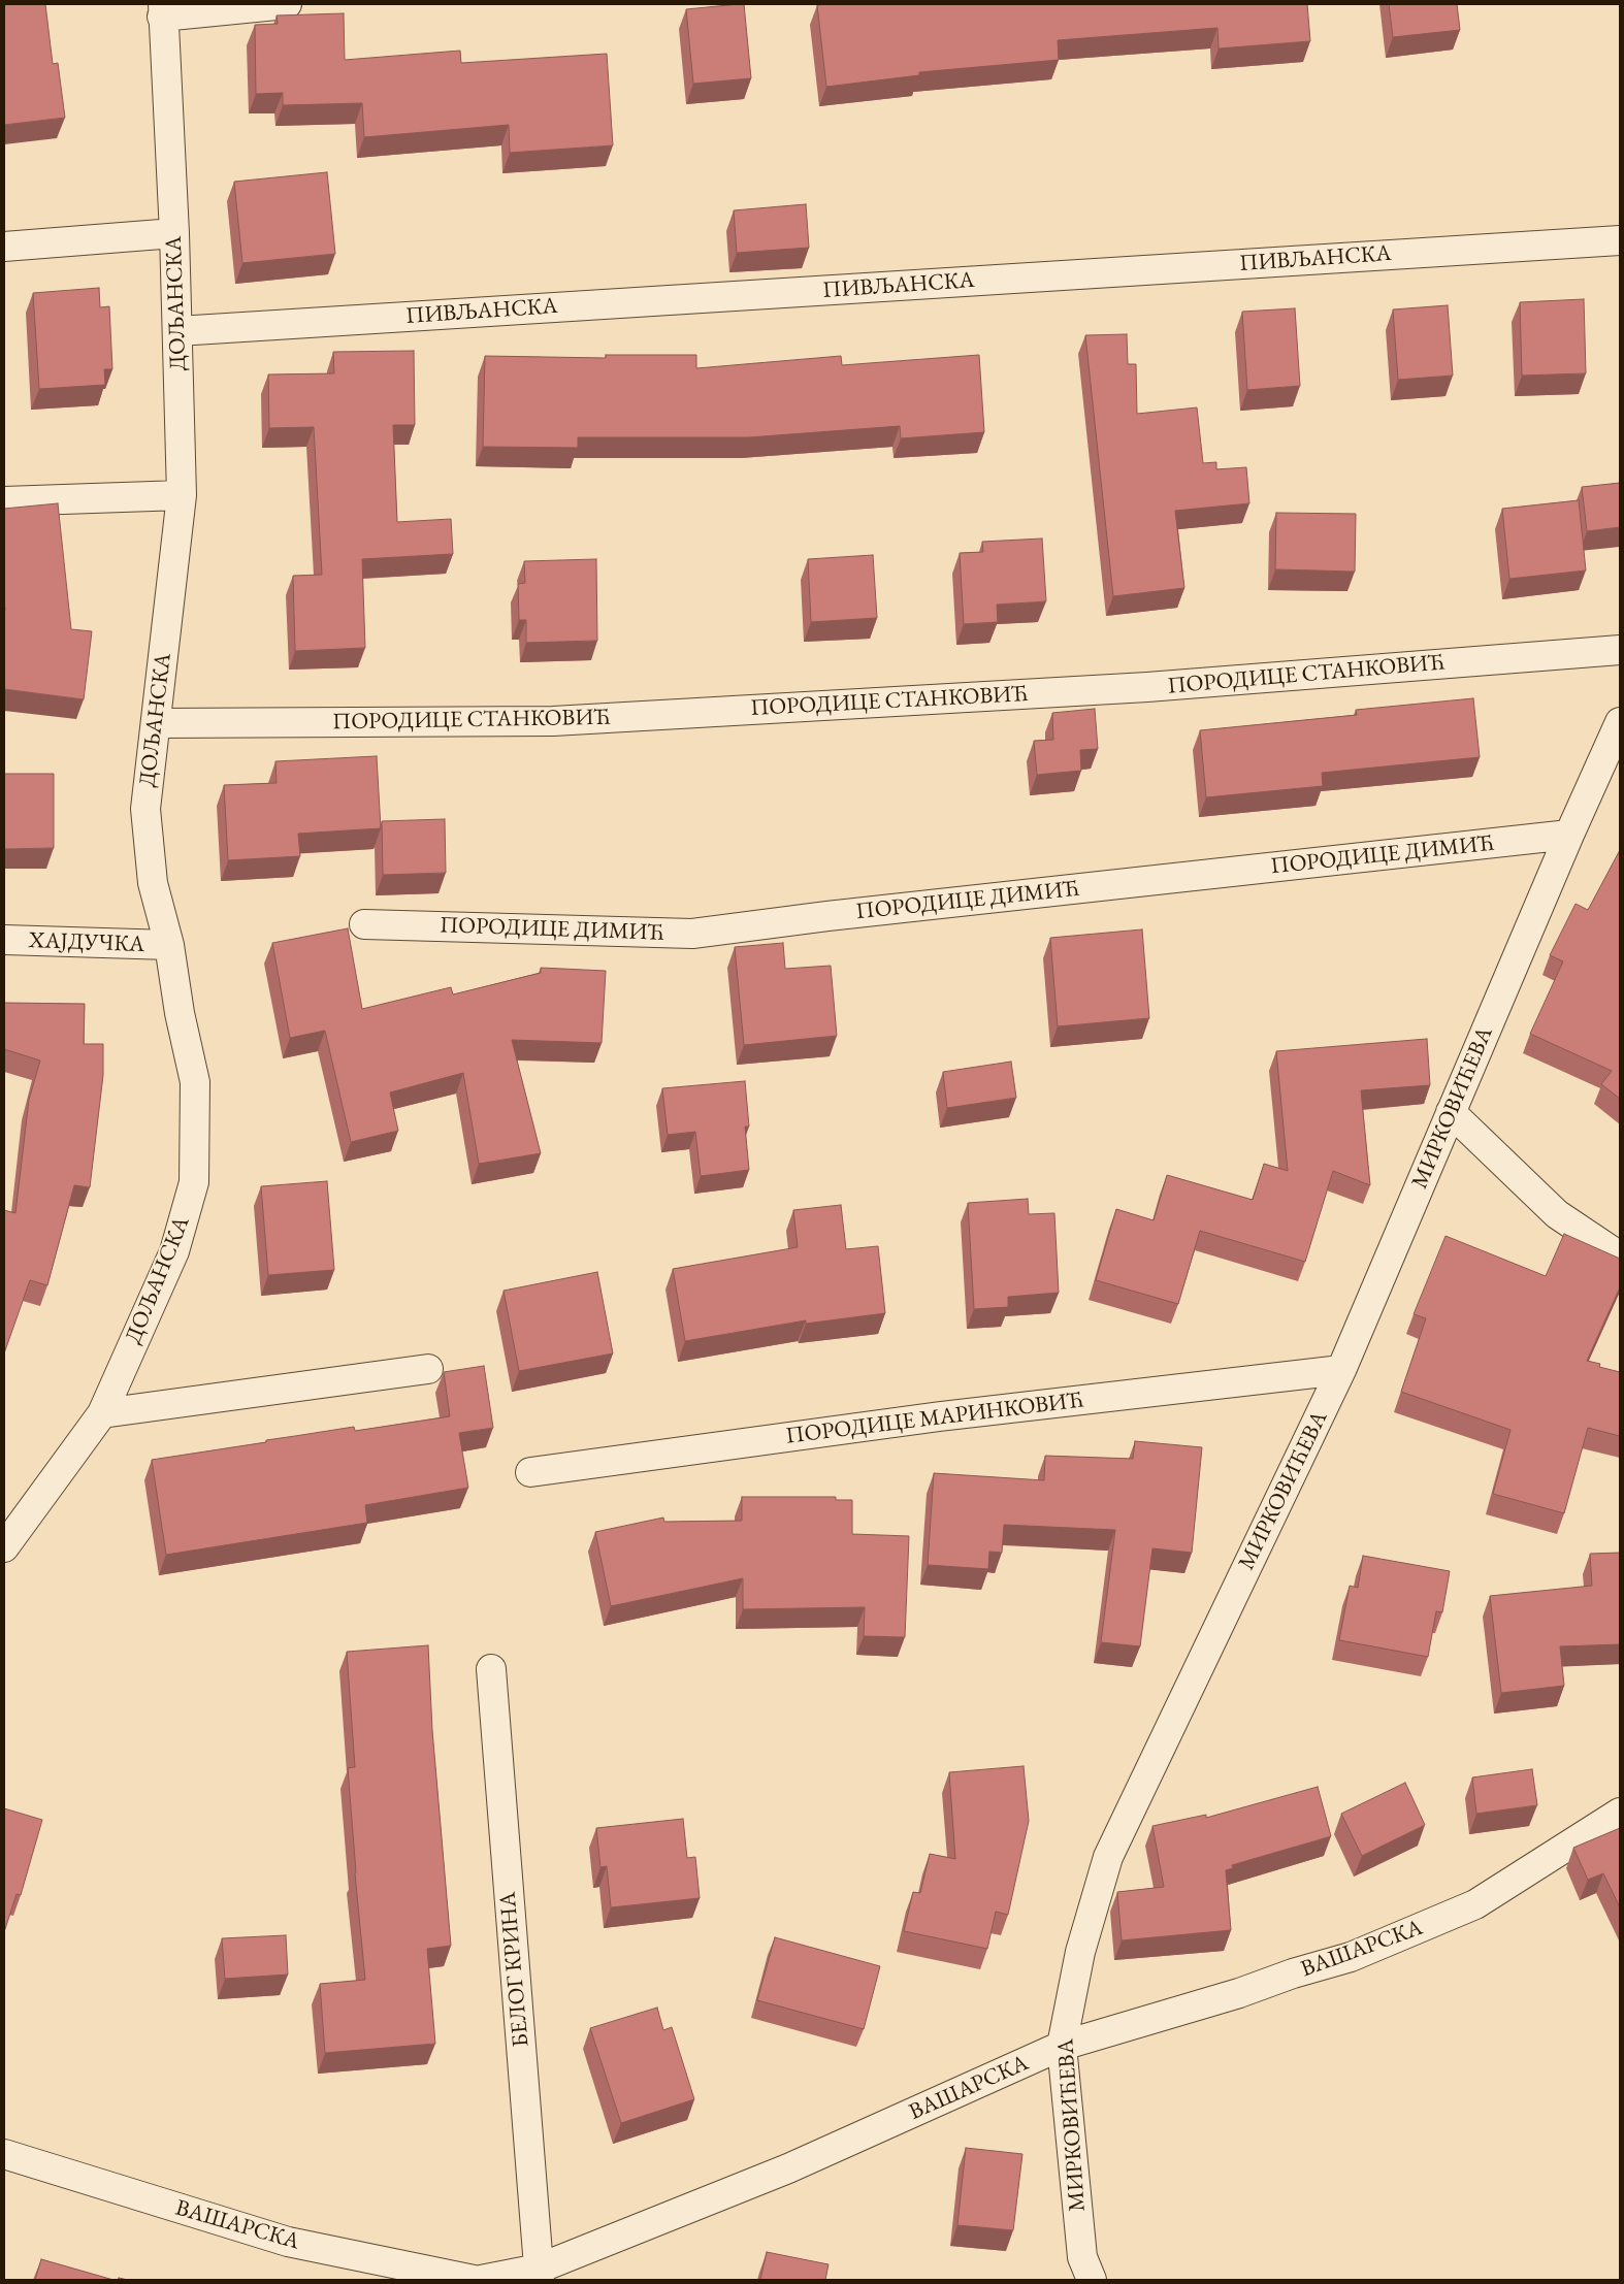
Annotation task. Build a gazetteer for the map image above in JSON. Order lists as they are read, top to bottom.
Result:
{
  "streets": {
    "street": [
      "ПИВЉАНСКА",
      "ДОЉАНСКА",
      "ПОРОДИЦЕ СТАНКОВИЋ",
      "ПОРОДИЦЕ ДИМИЋ",
      "ХАЈДУЧКА",
      "МИРКОВИЋЕВА",
      "ПОРОДИЦЕ МАРИНКОВИЋ",
      "ВАШАРСКА",
      "БЕЛОГ КРИНА"
    ]
  },
  "crossings": [
    ["ПИВЉАНСКА", "ДОЉАНСКА"],
    ["ДОЉАНСКА", "ПОРОДИЦЕ СТАНКОВИЋ"],
    ["ДОЉАНСКА", "ХАЈДУЧКА"],
    ["ПОРОДИЦЕ ДИМИЋ", "МИРКОВИЋЕВА"],
    ["МИРКОВИЋЕВА", "ПОРОДИЦЕ МАРИНКОВИЋ"],
    ["МИРКОВИЋЕВА", "ВАШАРСКА"],
    ["ВАШАРСКА", "БЕЛОГ КРИНА"]
  ]
}
